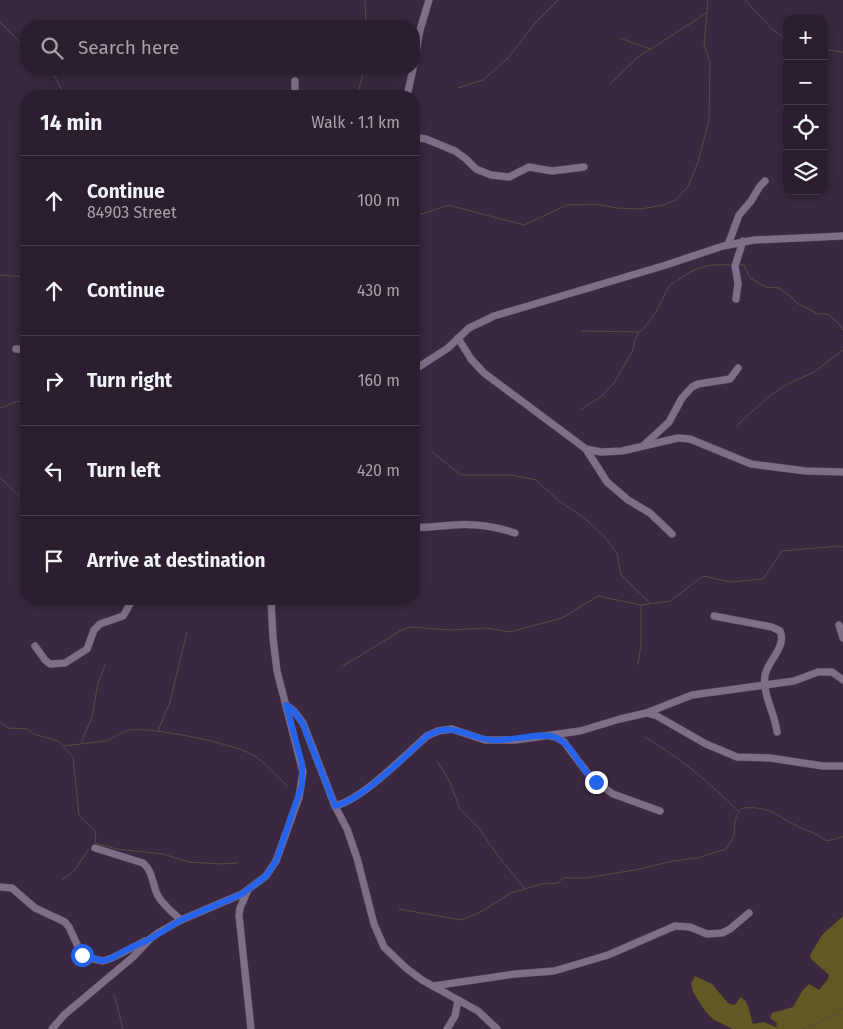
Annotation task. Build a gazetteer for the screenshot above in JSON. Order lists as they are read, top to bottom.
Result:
{
  "page": {
    "map_buttons": ["+", "−"],
    "search": "Search here",
    "heading": ["14 min", "Walk · 1.1 km"],
    "list": [
      ["Continue", "84903 Street", "100 m"],
      ["Continue", "430 m"],
      ["Turn right", "160 m"],
      ["Turn left", "420 m"],
      "Arrive at destination"
    ]
  }
}
